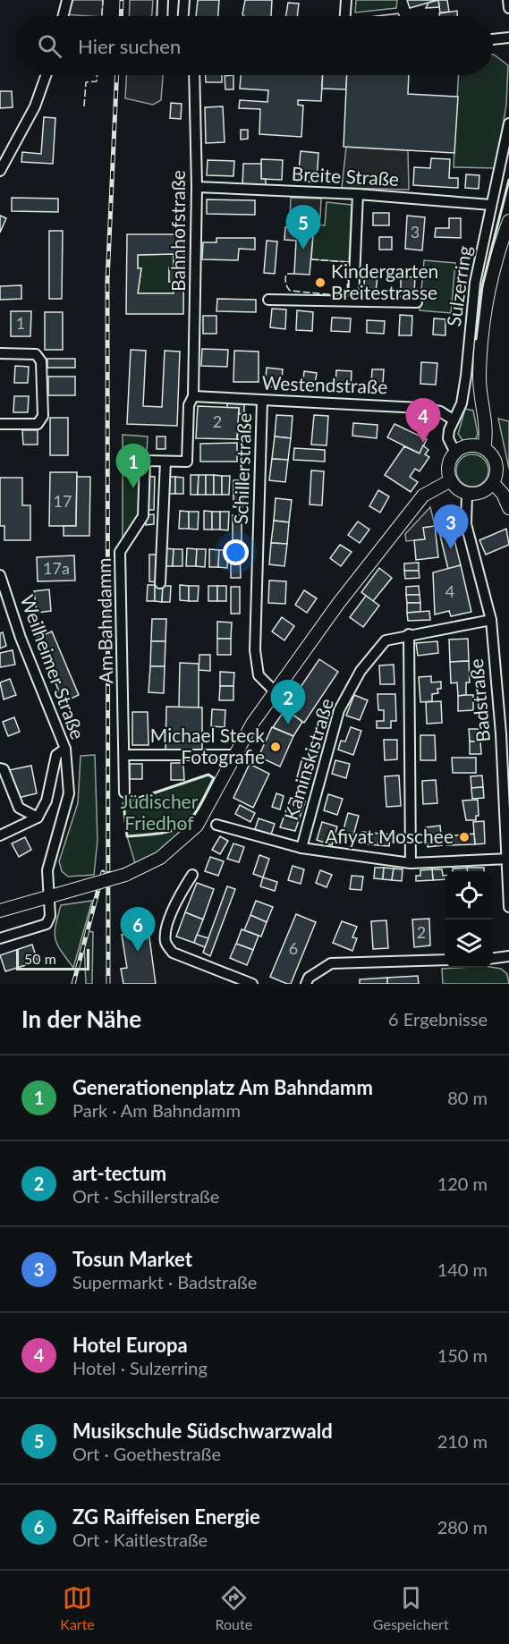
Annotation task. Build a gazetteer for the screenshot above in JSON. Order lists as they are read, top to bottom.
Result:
{
  "streets": {
    "street": [
      "Breite Straße",
      "Bahnhofstraße",
      "Sulzerring",
      "Westendstraße",
      "Schillerstraße",
      "Am Bahndamm",
      "Weilheimer Straße",
      "Badstraße",
      "Kaminskistraße"
    ]
  },
  "crossings": [
    ["Breite Straße", "Bahnhofstraße"],
    ["Breite Straße", "Sulzerring"],
    ["Bahnhofstraße", "Westendstraße"],
    ["Sulzerring", "Westendstraße"],
    ["Sulzerring", "Badstraße"],
    ["Westendstraße", "Schillerstraße"],
    ["Badstraße", "Kaminskistraße"]
  ],
  "parks": ["Jüdischer Friedhof"],
  "places": ["Kindergarten Breitestrasse", "Michael Steck Fotografie", "Afiyat Moschee"],
  "house_numbers": [
    "3",
    "1",
    "2",
    "17",
    "17a",
    "4",
    "2",
    "6"
  ],
  "scale_bar": "50 m",
  "page": {
    "search": "Hier suchen",
    "pins": [
      "5",
      "4",
      "1",
      "3",
      "2",
      "6"
    ],
    "scale": "50 m",
    "heading": ["In der Nähe", "6 Ergebnisse"],
    "list": [
      {
        "mark": "1",
        "name": "Generationenplatz Am Bahndamm",
        "note": "Park · Am Bahndamm",
        "value": "80 m"
      },
      {
        "mark": "2",
        "name": "art-tectum",
        "note": "Ort · Schillerstraße",
        "value": "120 m"
      },
      {
        "mark": "3",
        "name": "Tosun Market",
        "note": "Supermarkt · Badstraße",
        "value": "140 m"
      },
      {
        "mark": "4",
        "name": "Hotel Europa",
        "note": "Hotel · Sulzerring",
        "value": "150 m"
      },
      {
        "mark": "5",
        "name": "Musikschule Südschwarzwald",
        "note": "Ort · Goethestraße",
        "value": "210 m"
      },
      {
        "mark": "6",
        "name": "ZG Raiffeisen Energie",
        "note": "Ort · Kaitlestraße",
        "value": "280 m"
      }
    ],
    "nav": ["Karte", "Route", "Gespeichert"]
  }
}
